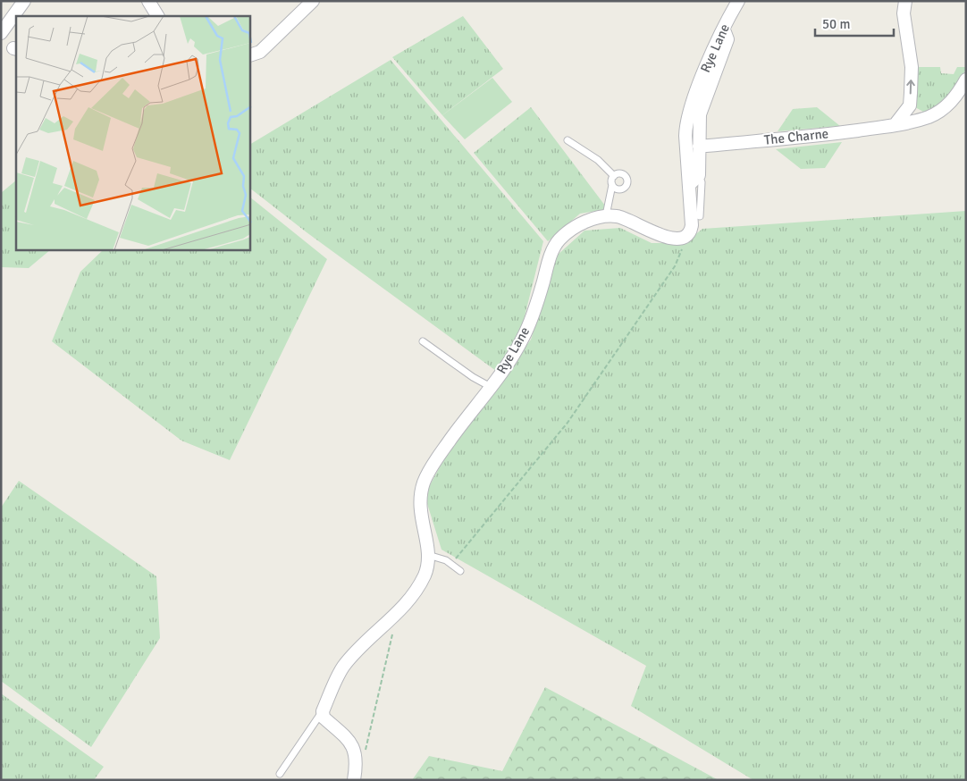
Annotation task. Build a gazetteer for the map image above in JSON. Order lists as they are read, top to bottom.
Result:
{
  "streets": {
    "street": ["Rye Lane", "The Charne"]
  },
  "scale_bar": "50 m"
}
